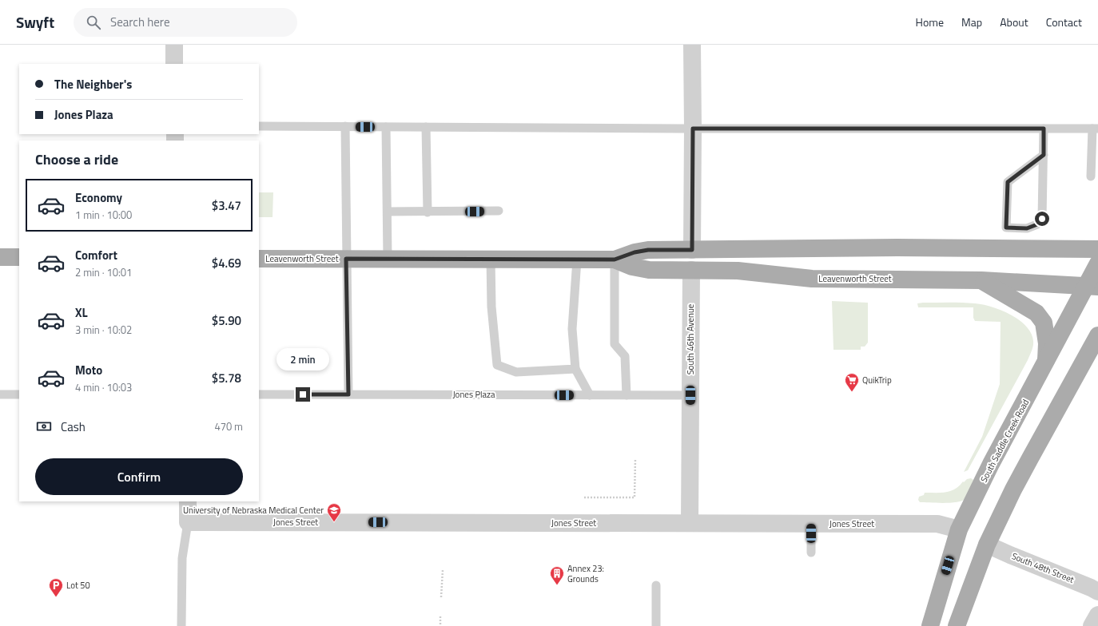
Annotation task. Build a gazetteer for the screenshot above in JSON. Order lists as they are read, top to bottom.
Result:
{
  "streets": {
    "main road": ["Leavenworth Street", "South Saddle Creek Road"],
    "street": ["South 46th Avenue", "Jones Street", "South 48th Street"],
    "lane": ["Jones Plaza"]
  },
  "crossings": [
    ["Leavenworth Street", "South 46th Avenue"],
    ["Leavenworth Street", "South Saddle Creek Road"],
    ["South 46th Avenue", "Jones Plaza"],
    ["South 46th Avenue", "Jones Street"],
    ["South Saddle Creek Road", "Jones Street"]
  ],
  "places": {
    "supermarket": ["QuikTrip"],
    "school or university": ["University of Nebraska Medical Center"],
    "building": ["Annex 23: Grounds"],
    "parking": ["Lot 50"]
  },
  "page": {
    "header": "Swyft",
    "search": "Search here",
    "nav": [
      "Home",
      "Map",
      "About",
      "Contact"
    ],
    "banner": ["The Neighber's", "Jones Plaza"],
    "heading": "Choose a ride",
    "list": [
      {
        "name": "Economy",
        "note": "1 min · 10:00",
        "value": "$3.47"
      },
      {
        "name": "Comfort",
        "note": "2 min · 10:01",
        "value": "$4.69"
      },
      {
        "name": "XL",
        "note": "3 min · 10:02",
        "value": "$5.90"
      },
      {
        "name": "Moto",
        "note": "4 min · 10:03",
        "value": "$5.78"
      }
    ],
    "bubble": "2 min",
    "pay": ["Cash", "470 m"],
    "buttons": "Confirm"
  }
}
